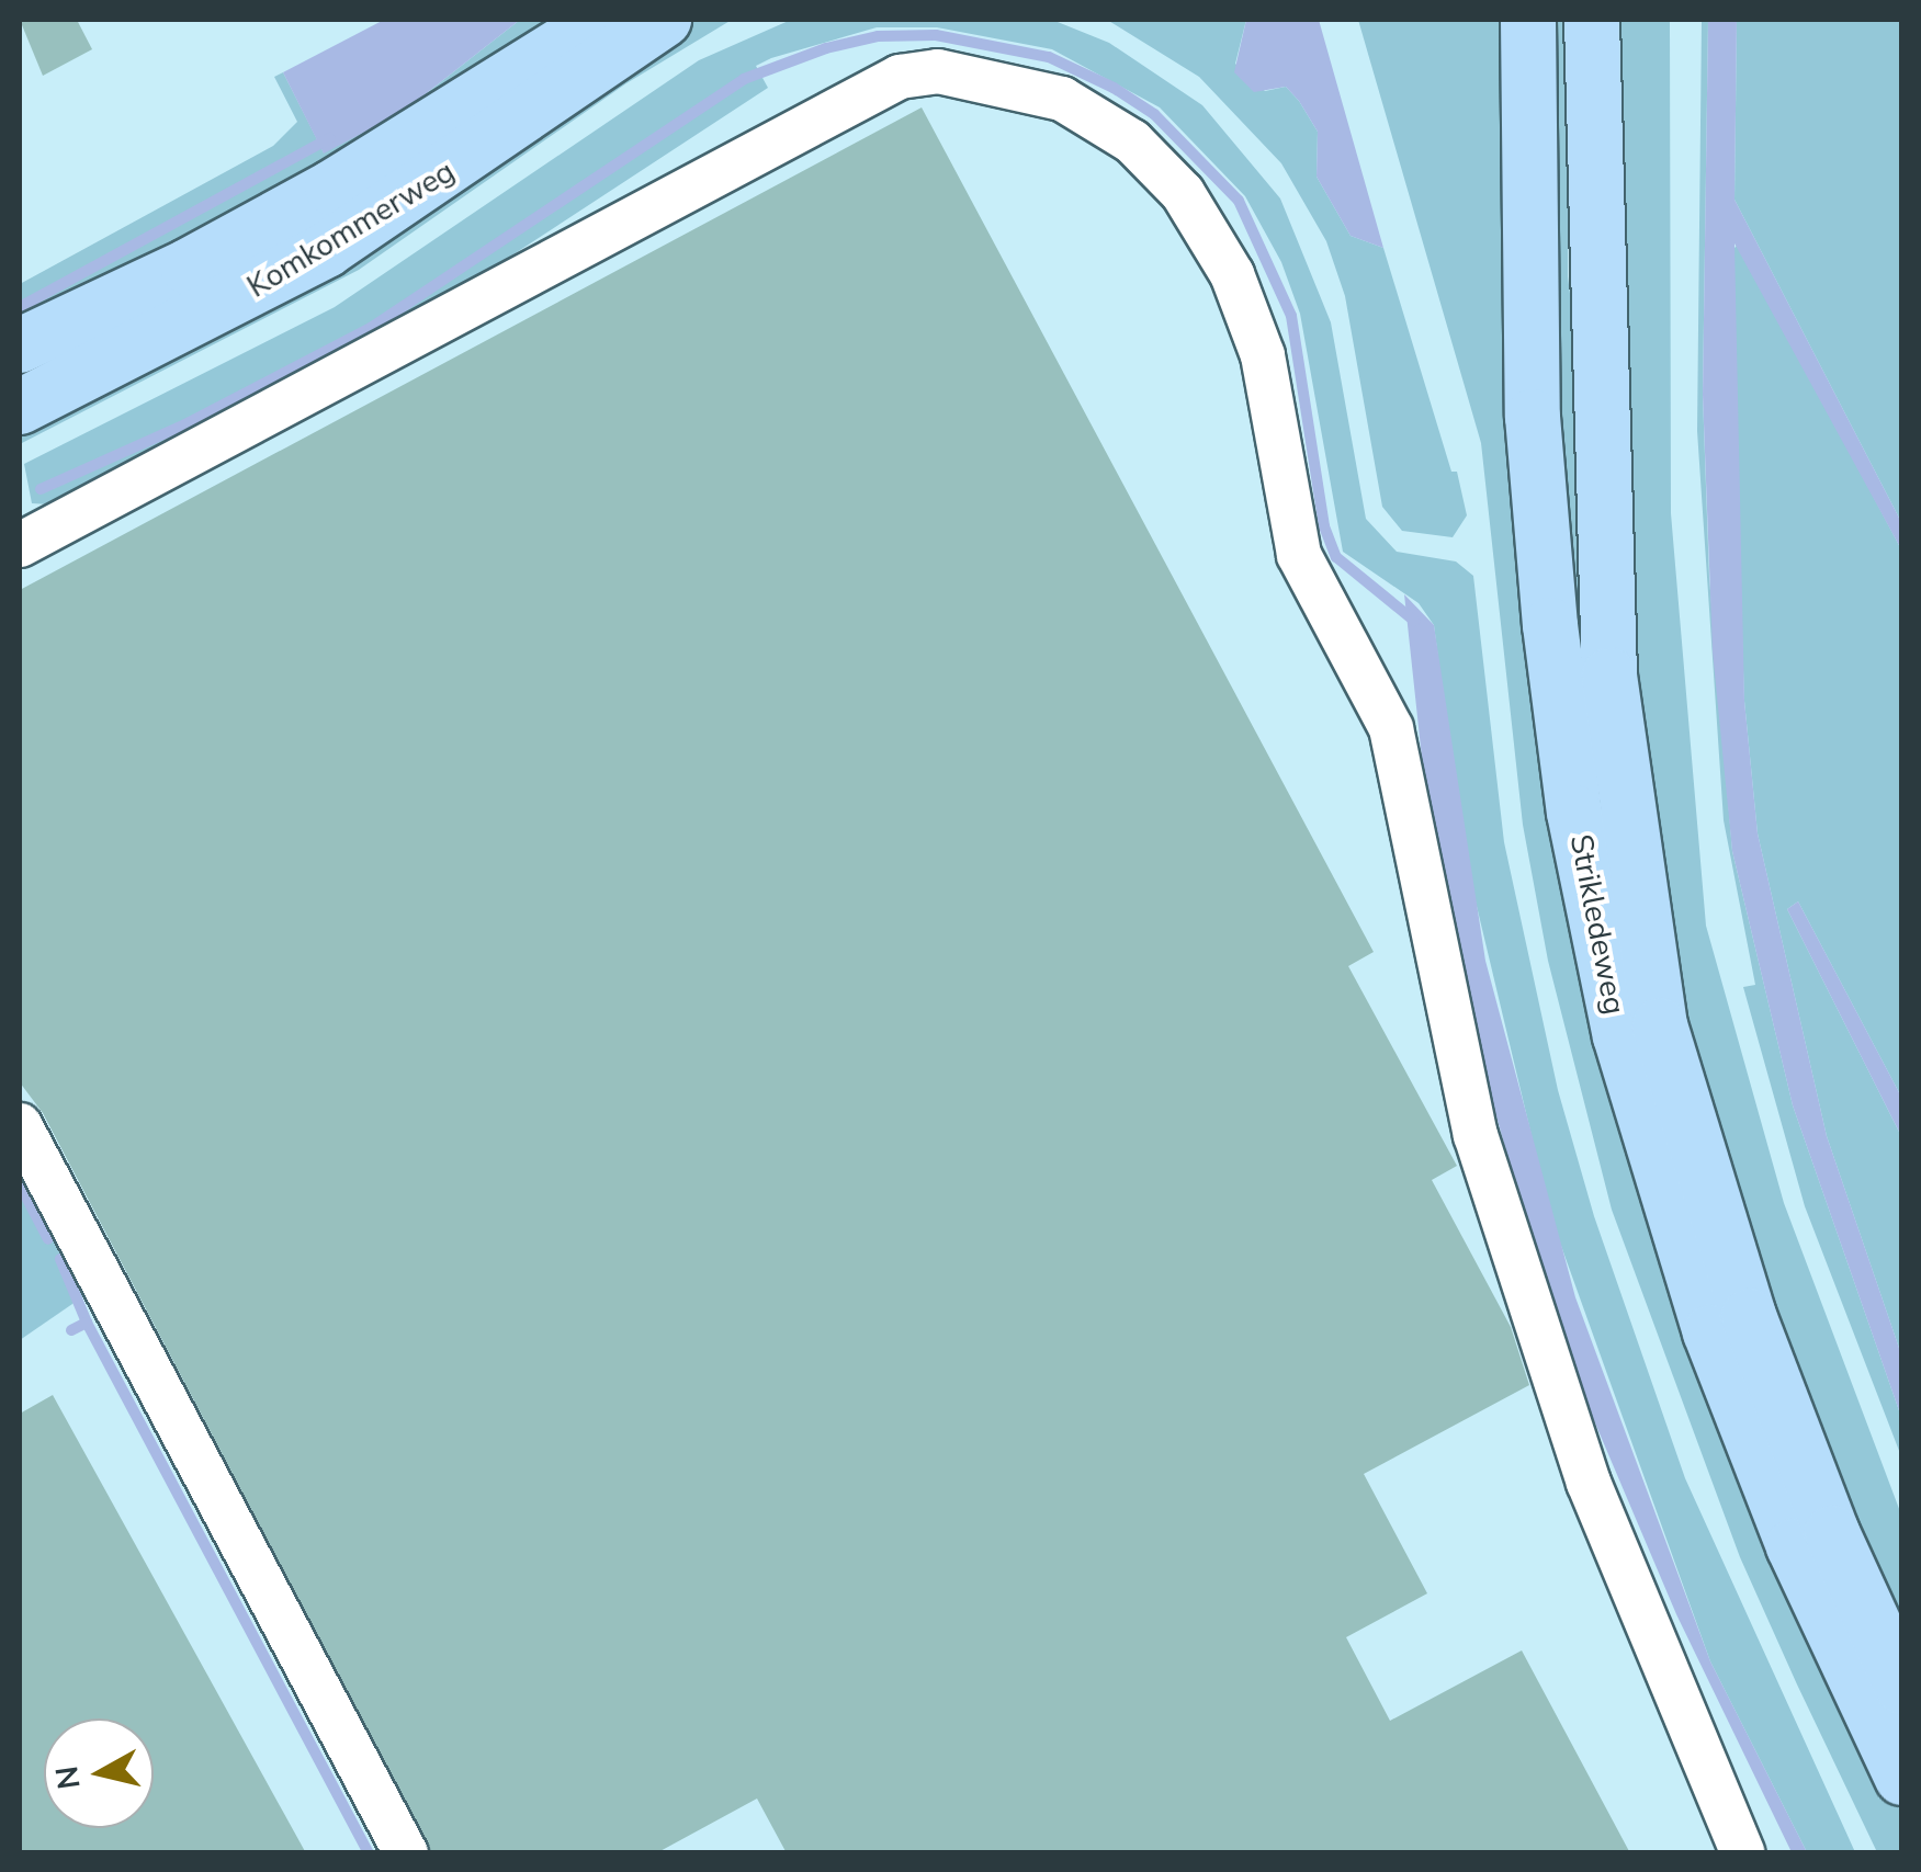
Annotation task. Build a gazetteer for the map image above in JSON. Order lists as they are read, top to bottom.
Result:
{
  "streets": {
    "main road": ["Komkommerweg", "Strikledeweg"]
  },
  "north": "left"
}
